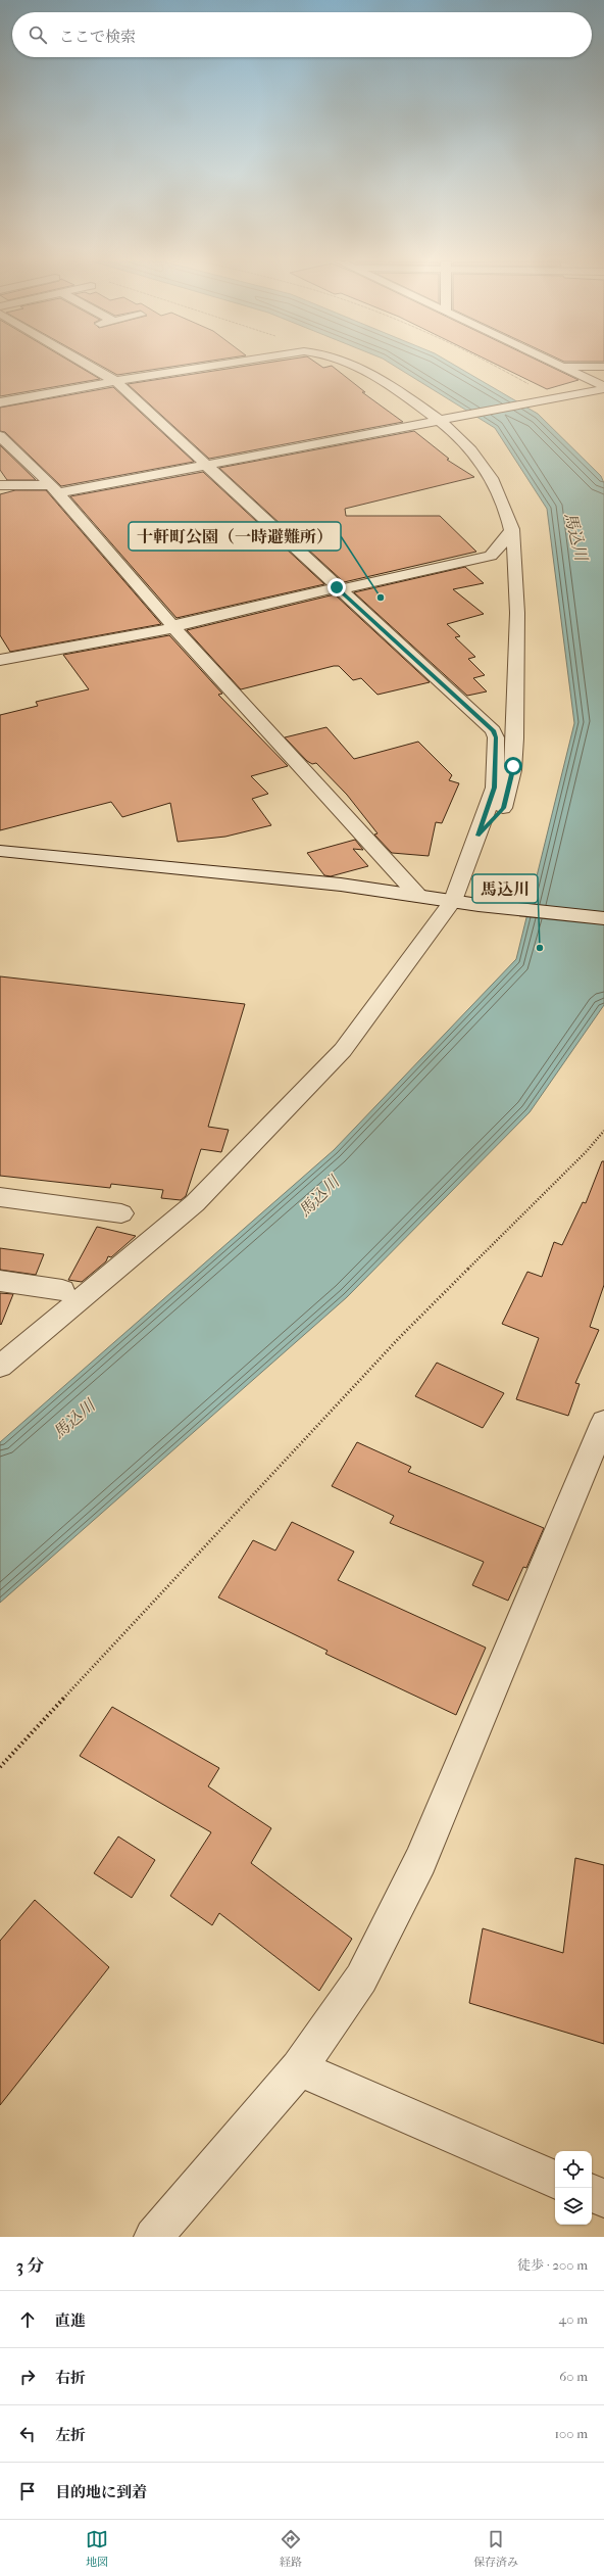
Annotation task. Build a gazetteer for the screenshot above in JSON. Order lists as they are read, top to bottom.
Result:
{
  "water": ["馬込川"],
  "places": ["十軒町公園（一時避難所）", "馬込川"],
  "page": {
    "search": "ここで検索",
    "heading": ["3 分", "徒歩 · 200 m"],
    "list": [
      ["直進", "40 m"],
      ["右折", "60 m"],
      ["左折", "100 m"],
      "目的地に到着"
    ],
    "nav": ["地図", "経路", "保存済み"]
  }
}
